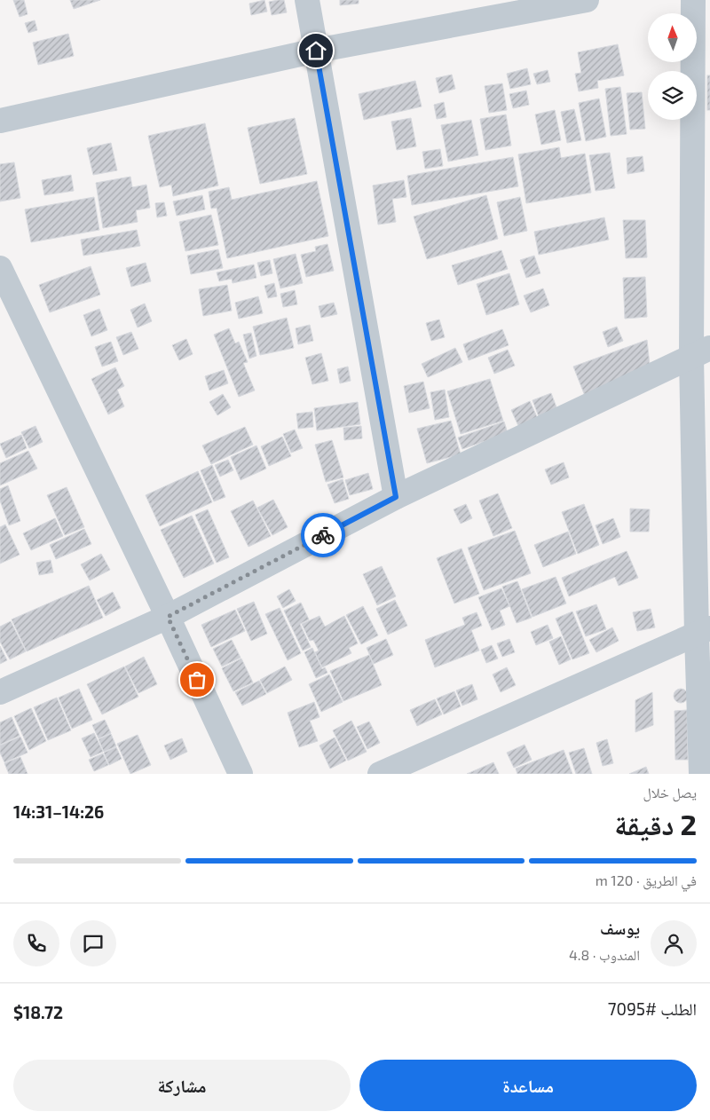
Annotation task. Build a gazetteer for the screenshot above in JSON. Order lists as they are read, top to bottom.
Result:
{
  "north": "top",
  "page": {
    "heading": ["2 دقيقة", "يصل خلال", "14:26–14:31"],
    "panel": [
      "يوسف",
      "المندوب · 4.8",
      "الطلب #7095",
      "$18.72"
    ],
    "bar": "في الطريق · 120 m",
    "buttons": ["مساعدة", "مشاركة"]
  }
}
